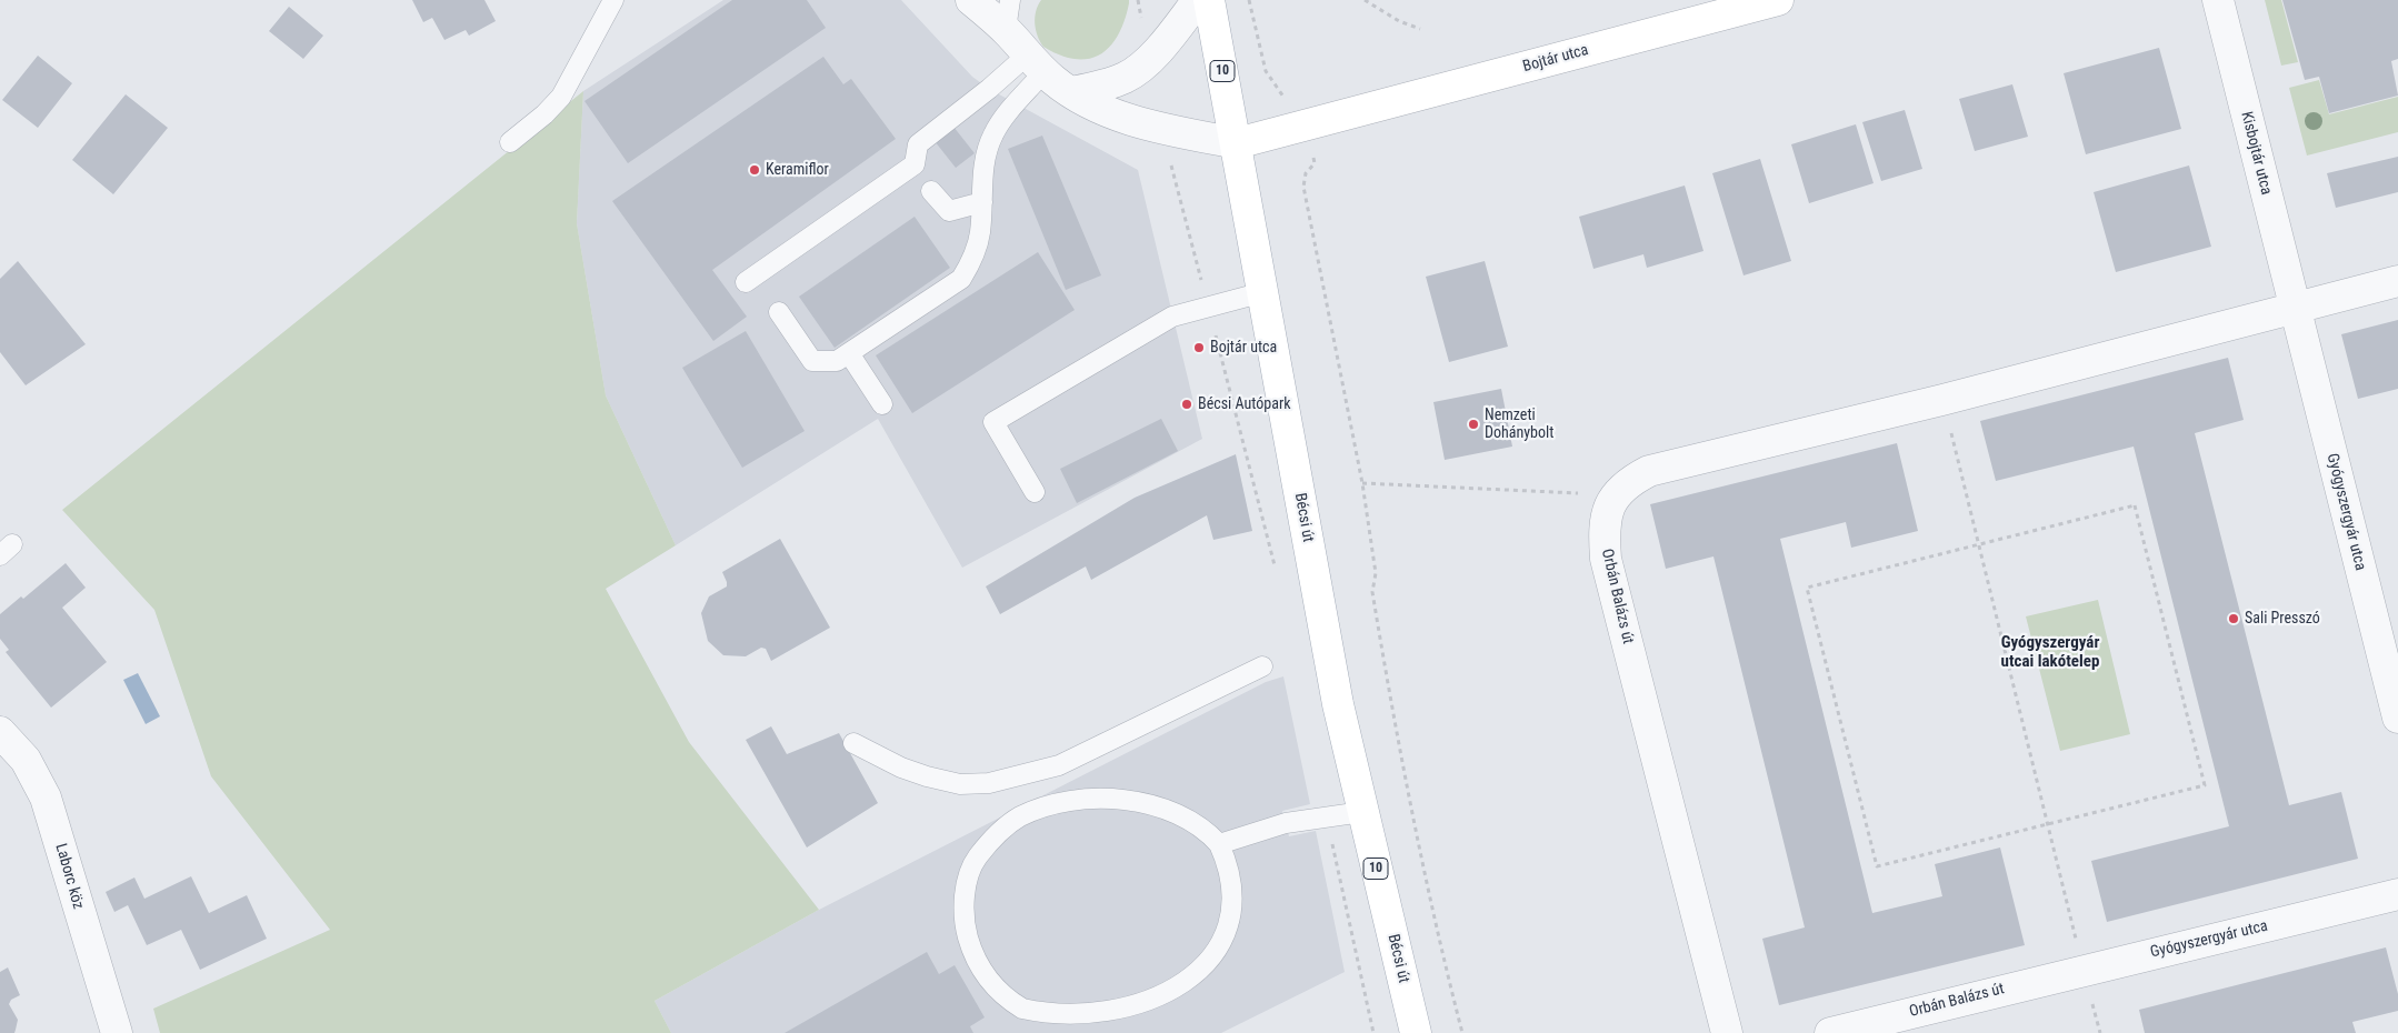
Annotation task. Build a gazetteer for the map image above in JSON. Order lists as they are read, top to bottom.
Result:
{
  "streets": {
    "main road": ["Bojtár utca", "10", "Bécsi út"],
    "street": [
      "Kisbojtár utca",
      "Gyógyszergyár utca",
      "Orbán Balázs út",
      "Laborc köz"
    ]
  },
  "crossings": [
    ["Bojtár utca", "Bécsi út"],
    ["Kisbojtár utca", "Gyógyszergyár utca"],
    ["Gyógyszergyár utca", "Orbán Balázs út"]
  ],
  "districts": ["Gyógyszergyár utcai lakótelep"],
  "places": [
    "Keramiflor",
    "Bojtár utca",
    "Bécsi Autópark",
    "Nemzeti Dohánybolt",
    "Sali Presszó"
  ]
}
